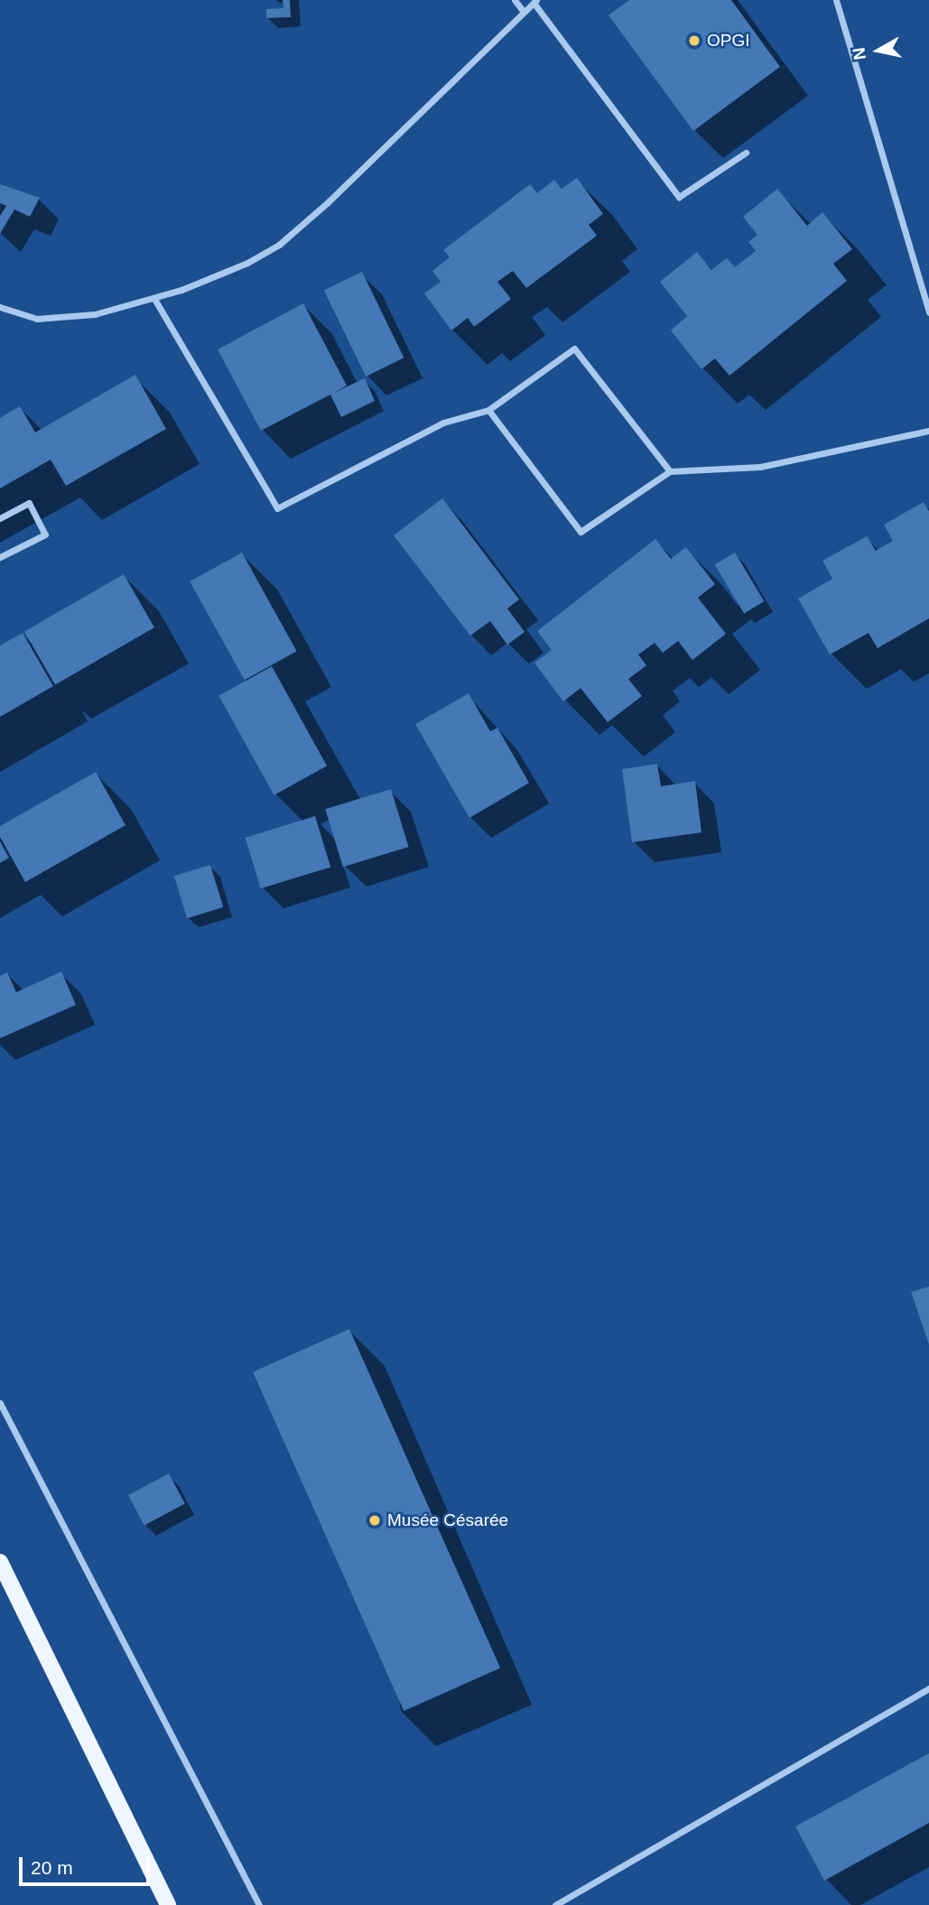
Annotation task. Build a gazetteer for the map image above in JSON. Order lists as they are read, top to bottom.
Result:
{
  "places": ["OPGI", "Musée Césarée"],
  "scale_bar": "20 m",
  "north": "left"
}
